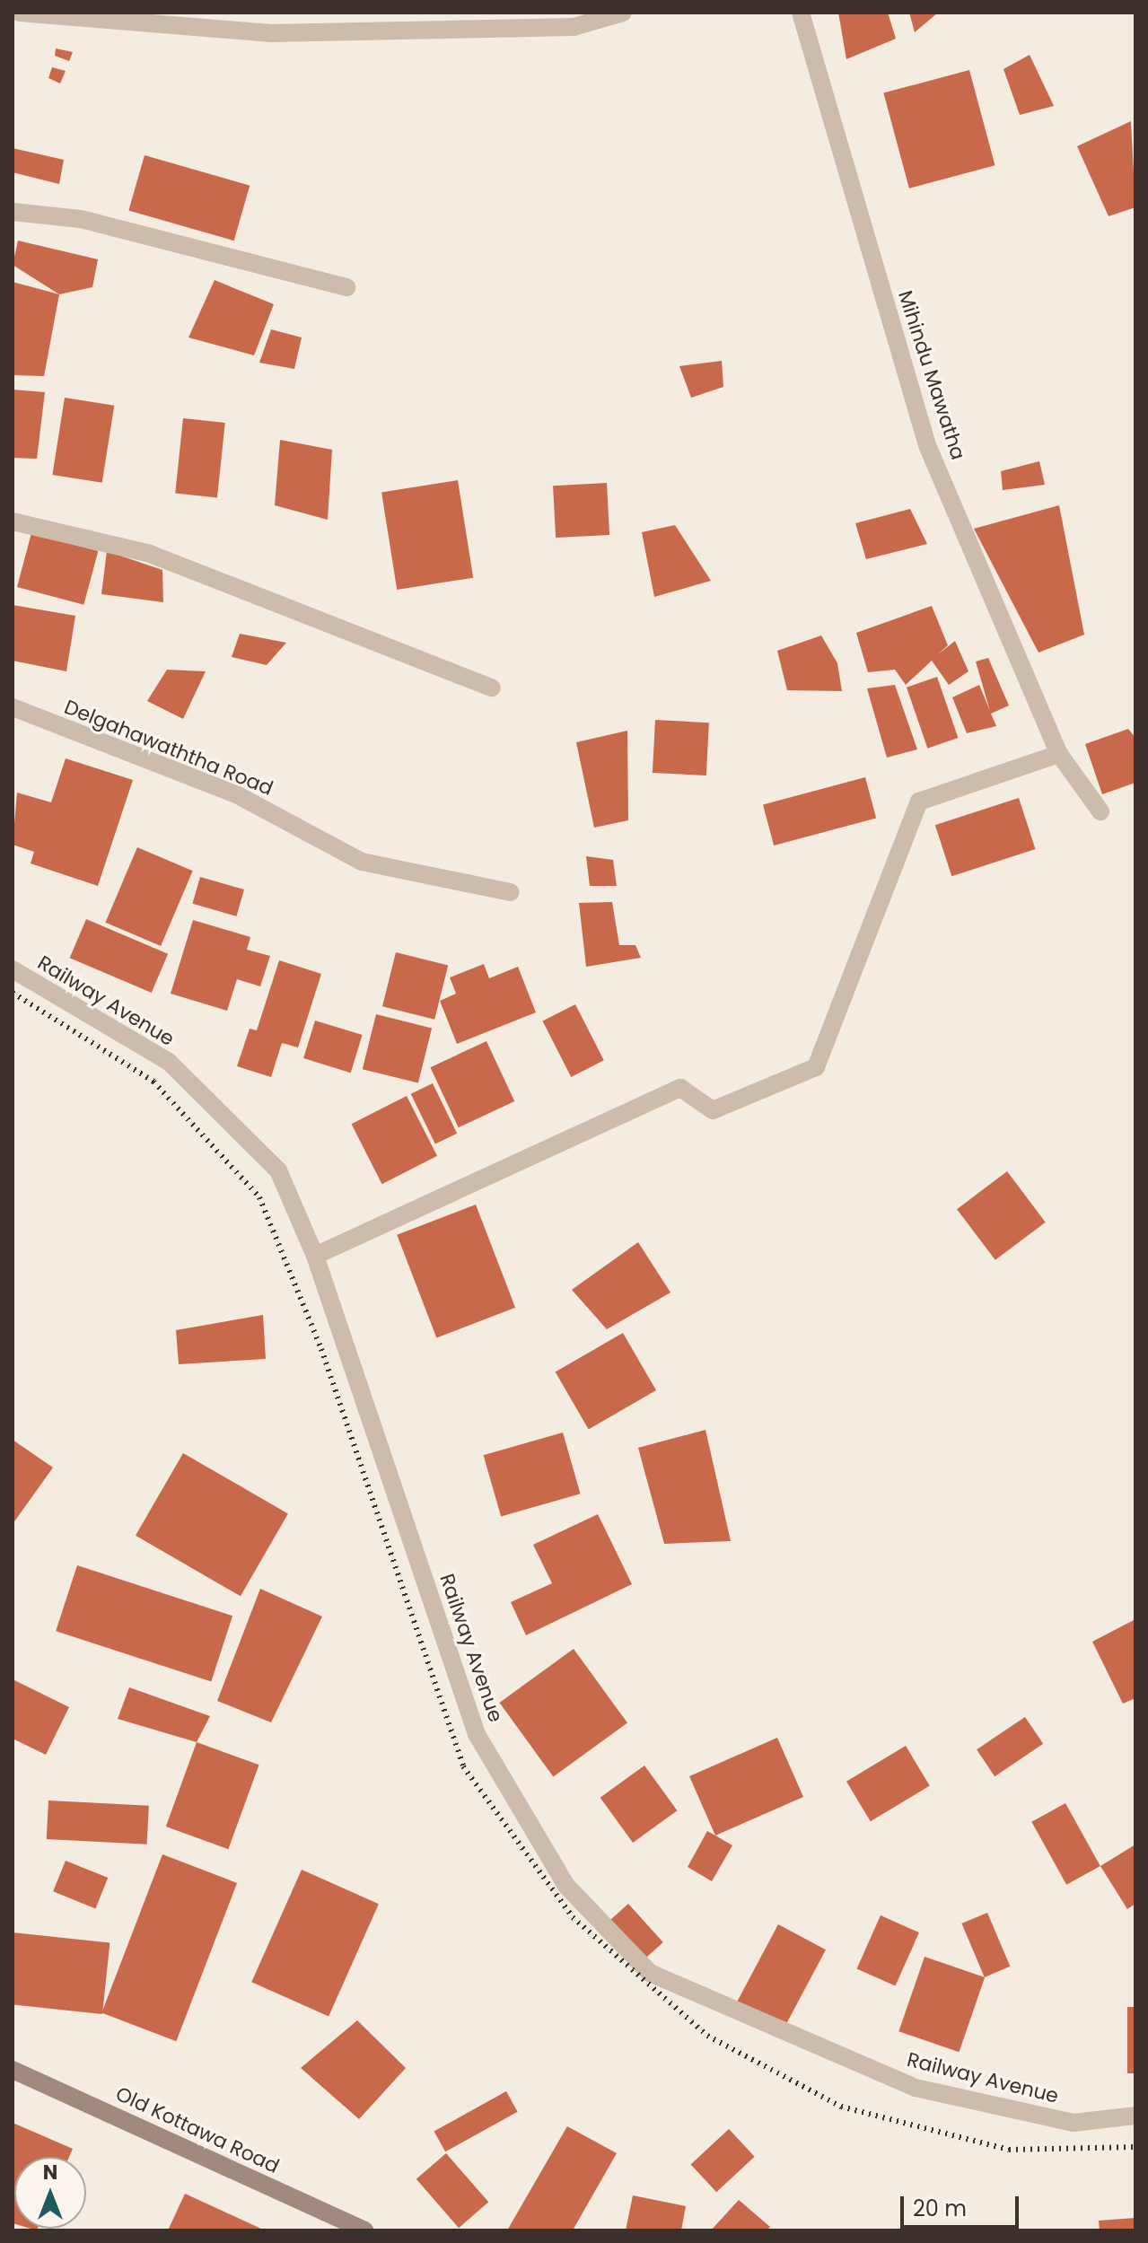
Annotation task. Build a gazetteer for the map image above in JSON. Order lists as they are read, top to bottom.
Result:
{
  "streets": {
    "street": [
      "Mihindu Mawatha",
      "Delgahawaththa Road",
      "Railway Avenue",
      "Old Kottawa Road"
    ]
  },
  "scale_bar": "20 m",
  "north": "top"
}
